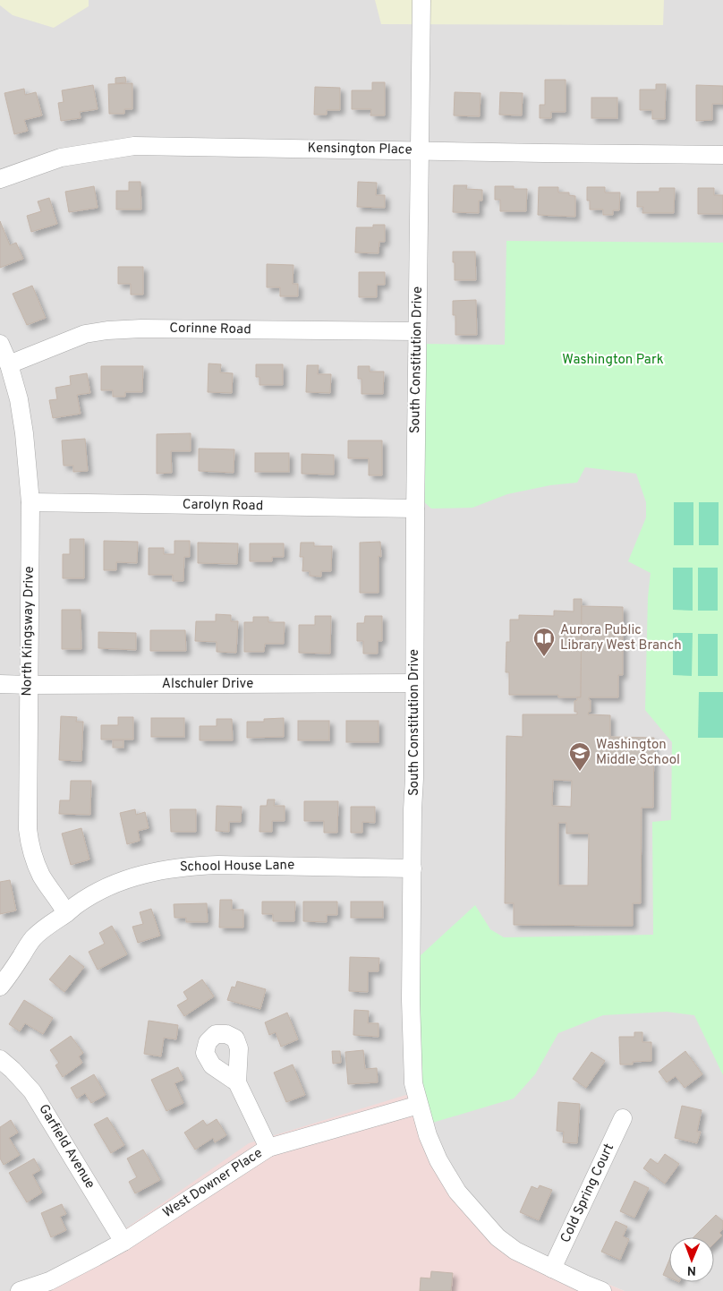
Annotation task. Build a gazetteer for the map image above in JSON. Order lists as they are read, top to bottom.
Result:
{
  "streets": {
    "street": [
      "Kensington Place",
      "Corinne Road",
      "South Constitution Drive",
      "Carolyn Road",
      "North Kingsway Drive",
      "Alschuler Drive",
      "School House Lane",
      "Garfield Avenue",
      "West Downer Place",
      "Cold Spring Court"
    ]
  },
  "crossings": [
    ["Kensington Place", "South Constitution Drive"],
    ["Corinne Road", "South Constitution Drive"],
    ["Corinne Road", "North Kingsway Drive"],
    ["South Constitution Drive", "Carolyn Road"],
    ["South Constitution Drive", "Alschuler Drive"],
    ["South Constitution Drive", "School House Lane"],
    ["South Constitution Drive", "West Downer Place"],
    ["South Constitution Drive", "Cold Spring Court"],
    ["Carolyn Road", "North Kingsway Drive"],
    ["North Kingsway Drive", "Alschuler Drive"],
    ["North Kingsway Drive", "School House Lane"],
    ["Garfield Avenue", "West Downer Place"]
  ],
  "parks": ["Washington Park"],
  "places": {
    "library": ["Aurora Public Library West Branch"],
    "school or university": ["Washington Middle School"]
  },
  "north": "bottom"
}
